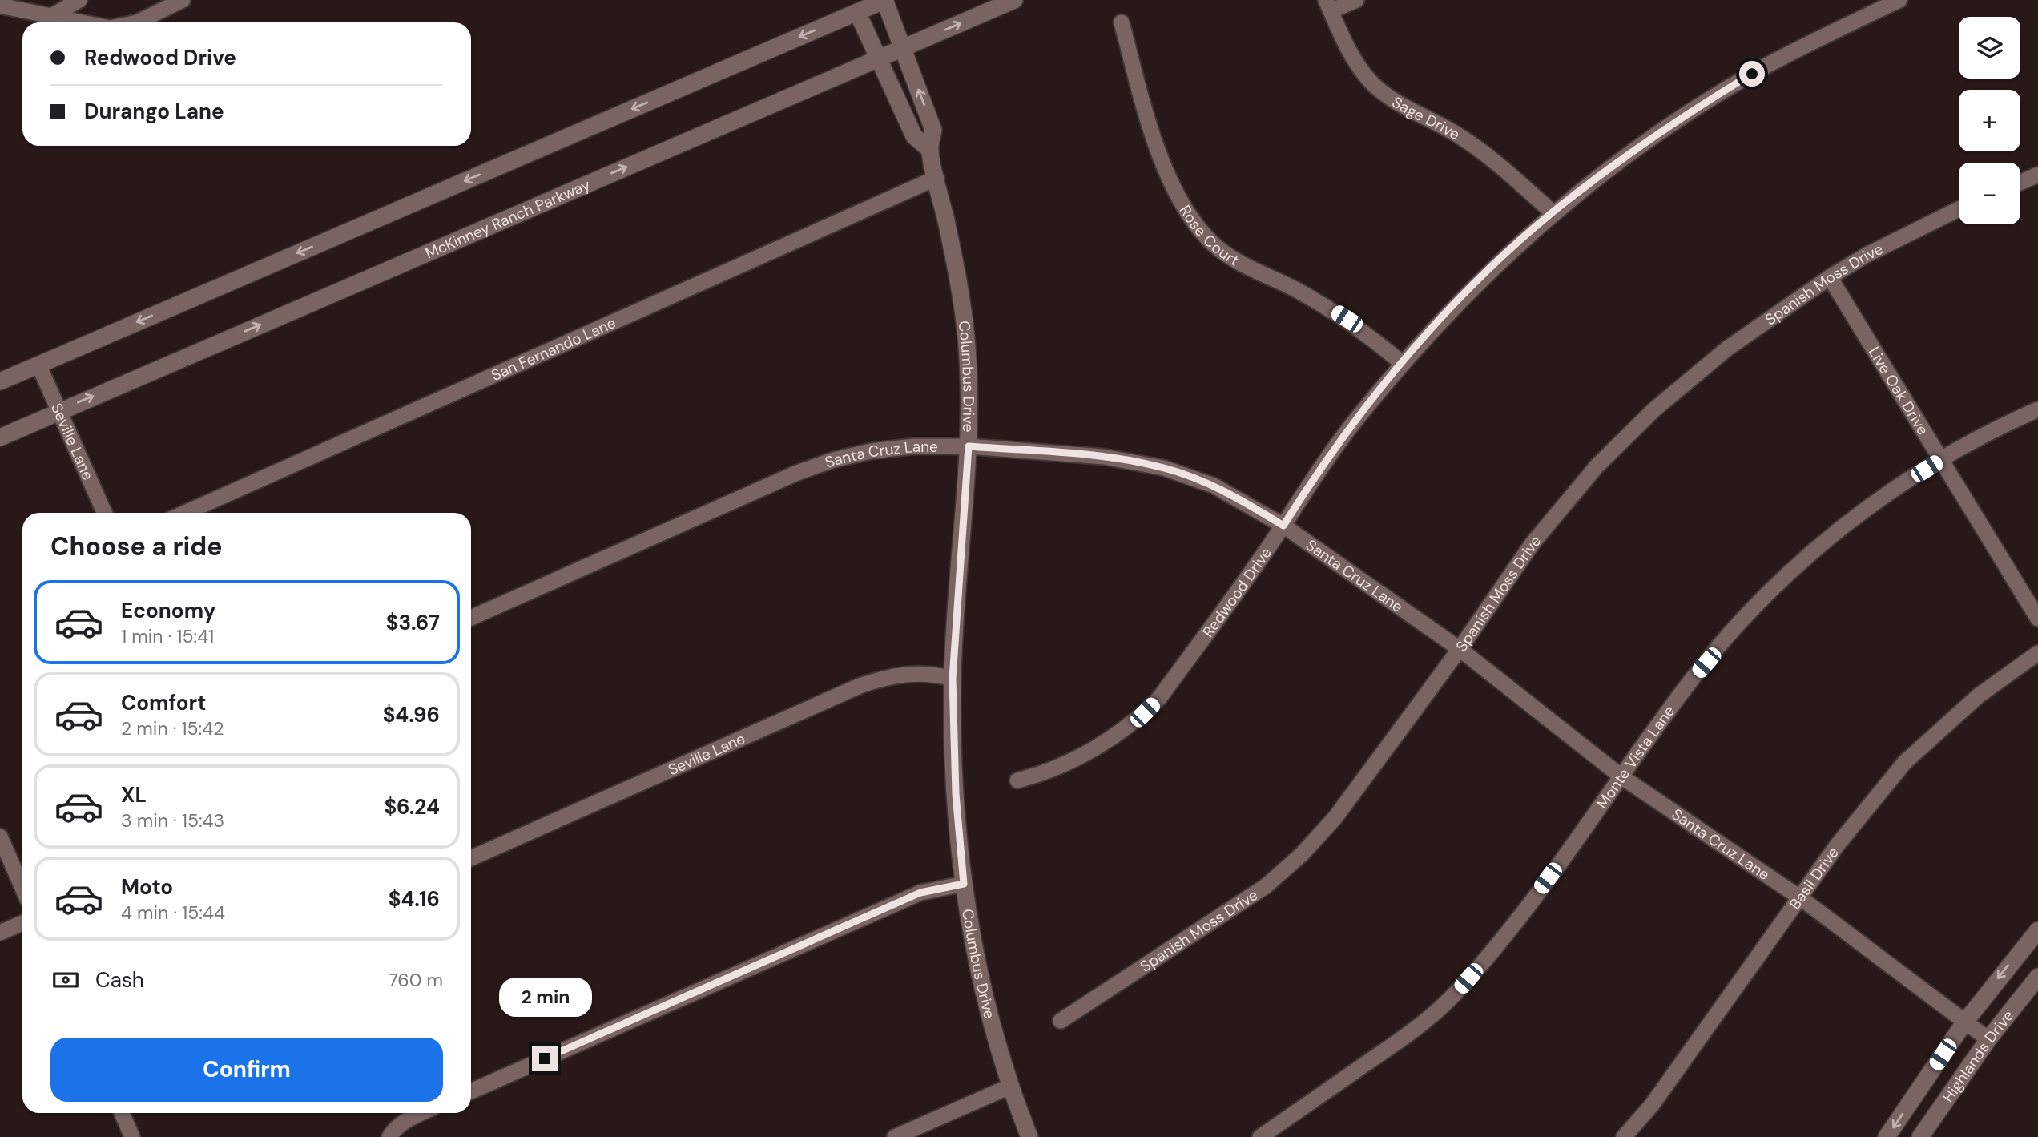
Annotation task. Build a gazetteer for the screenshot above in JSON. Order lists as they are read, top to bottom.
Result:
{
  "streets": {
    "main road": ["McKinney Ranch Parkway", "Columbus Drive", "Highlands Drive"],
    "street": [
      "Sage Drive",
      "Rose Court",
      "Spanish Moss Drive",
      "San Fernando Lane",
      "Live Oak Drive",
      "Seville Lane",
      "Santa Cruz Lane",
      "Redwood Drive",
      "Monte Vista Lane",
      "Basil Drive"
    ]
  },
  "crossings": [
    ["Sage Drive", "Redwood Drive"],
    ["McKinney Ranch Parkway", "Columbus Drive"],
    ["McKinney Ranch Parkway", "Seville Lane"],
    ["Rose Court", "Redwood Drive"],
    ["Spanish Moss Drive", "Live Oak Drive"],
    ["Spanish Moss Drive", "Santa Cruz Lane"],
    ["San Fernando Lane", "Columbus Drive"],
    ["Columbus Drive", "Seville Lane"],
    ["Columbus Drive", "Santa Cruz Lane"],
    ["Live Oak Drive", "Monte Vista Lane"],
    ["Santa Cruz Lane", "Redwood Drive"],
    ["Santa Cruz Lane", "Monte Vista Lane"],
    ["Santa Cruz Lane", "Basil Drive"],
    ["Santa Cruz Lane", "Highlands Drive"]
  ],
  "page": {
    "map_buttons": ["+", "−"],
    "banner": ["Redwood Drive", "Durango Lane"],
    "heading": "Choose a ride",
    "list": [
      {
        "name": "Economy",
        "note": "1 min · 15:41",
        "value": "$3.67"
      },
      {
        "name": "Comfort",
        "note": "2 min · 15:42",
        "value": "$4.96"
      },
      {
        "name": "XL",
        "note": "3 min · 15:43",
        "value": "$6.24"
      },
      {
        "name": "Moto",
        "note": "4 min · 15:44",
        "value": "$4.16"
      }
    ],
    "pay": ["Cash", "760 m"],
    "bubble": "2 min",
    "buttons": "Confirm"
  }
}
